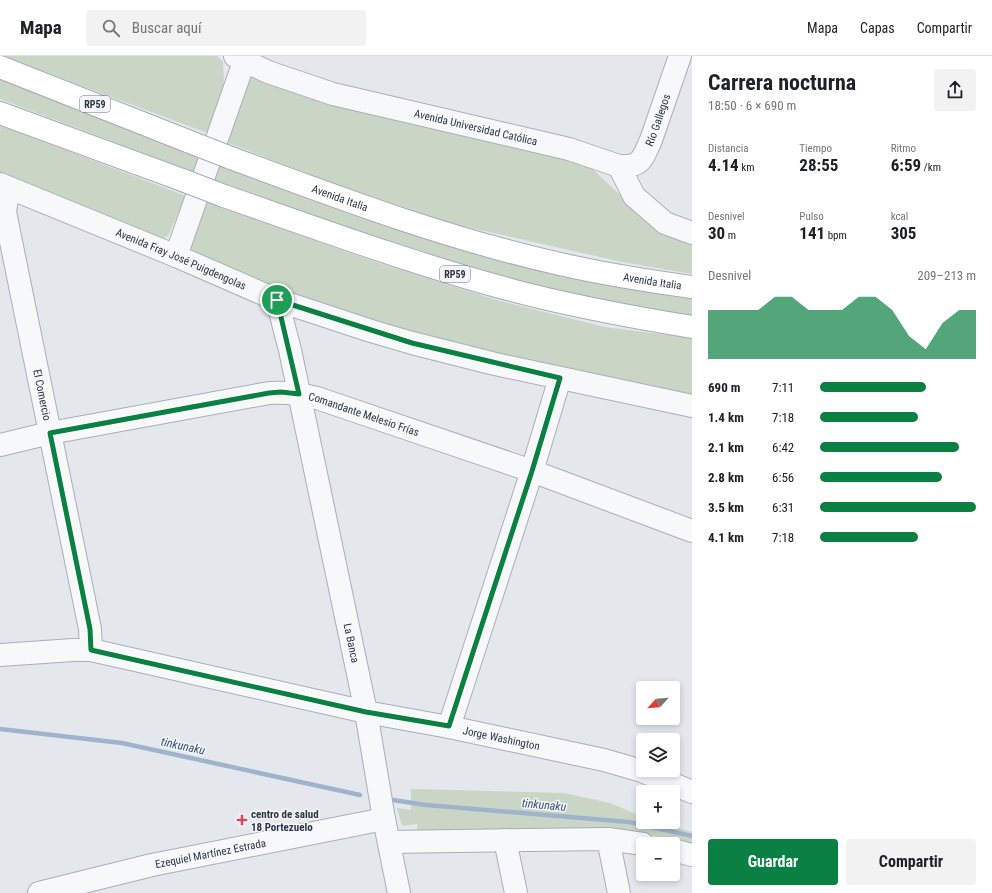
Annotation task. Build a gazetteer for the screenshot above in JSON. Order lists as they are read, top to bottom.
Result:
{
  "streets": {
    "main road": ["RP59", "Avenida Italia"],
    "street": [
      "Río Gallegos",
      "Avenida Universidad Católica",
      "Avenida Fray José Puigdengolas",
      "El Comercio",
      "Comandante Melesio Frías",
      "La Banca",
      "Jorge Washington",
      "Ezequiel Martínez Estrada"
    ]
  },
  "crossings": [
    ["Río Gallegos", "Avenida Universidad Católica"],
    ["Avenida Fray José Puigdengolas", "El Comercio"],
    ["Avenida Fray José Puigdengolas", "La Banca"],
    ["El Comercio", "Comandante Melesio Frías"],
    ["El Comercio", "Jorge Washington"],
    ["Comandante Melesio Frías", "La Banca"],
    ["La Banca", "Jorge Washington"],
    ["La Banca", "Ezequiel Martínez Estrada"]
  ],
  "water": ["tinkunaku"],
  "places": {
    "health": ["centro de salud 18 Portezuelo"]
  },
  "north": "bottom left",
  "page": {
    "header": "Mapa",
    "search": "Buscar aquí",
    "nav": ["Mapa", "Capas", "Compartir"],
    "heading": ["Carrera nocturna", "18:50 · 6 × 690 m"],
    "stats": [
      ["Distancia", "4.14 km"],
      ["Tiempo", "28:55"],
      ["Ritmo", "6:59 /km"],
      ["Desnivel", "30 m"],
      ["Pulso", "141 bpm"],
      ["kcal", "305"]
    ],
    "chart": ["Desnivel", "209–213 m"],
    "list": [
      {
        "name": "690 m",
        "note": "7:11"
      },
      {
        "name": "1.4 km",
        "note": "7:18"
      },
      {
        "name": "2.1 km",
        "note": "6:42"
      },
      {
        "name": "2.8 km",
        "note": "6:56"
      },
      {
        "name": "3.5 km",
        "note": "6:31"
      },
      {
        "name": "4.1 km",
        "note": "7:18"
      }
    ],
    "map_buttons": ["+", "−"],
    "buttons": ["Guardar", "Compartir"]
  }
}
